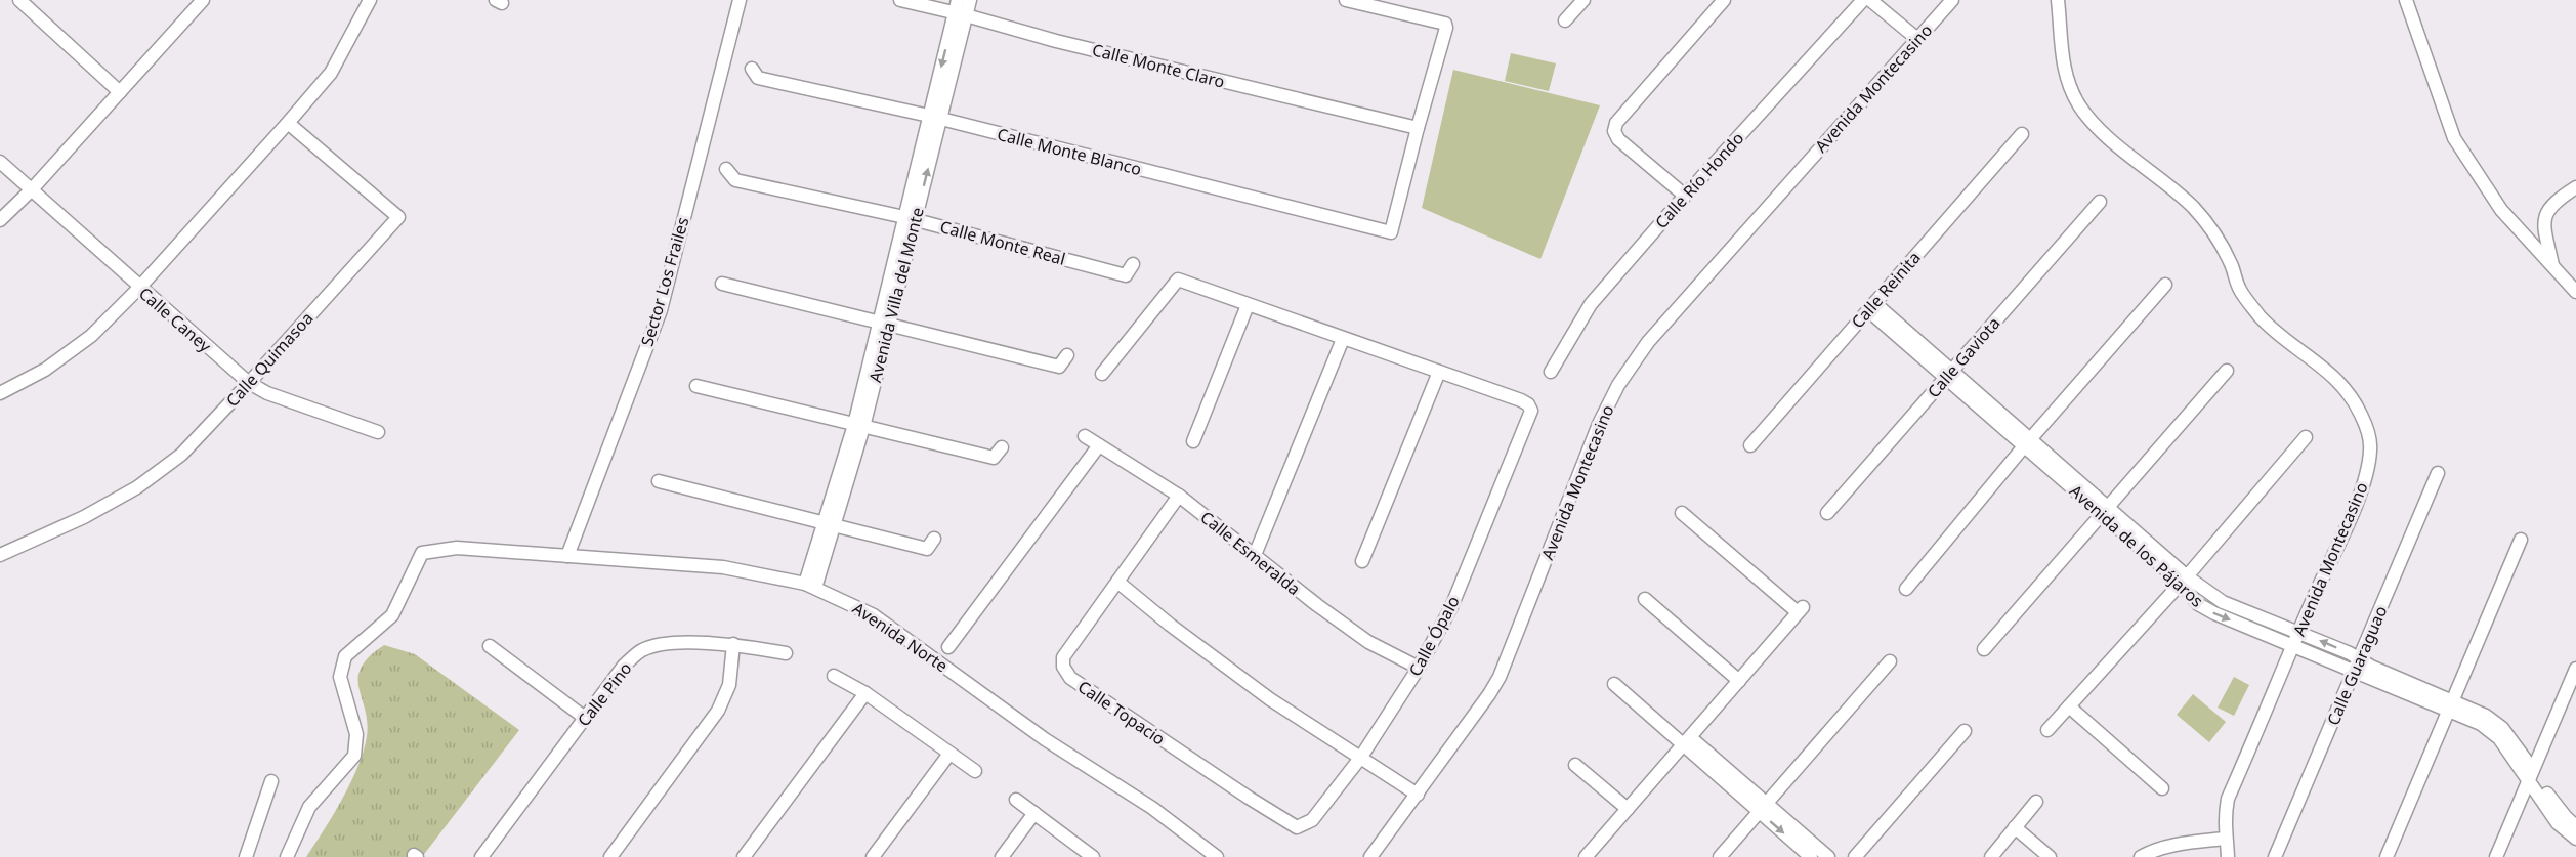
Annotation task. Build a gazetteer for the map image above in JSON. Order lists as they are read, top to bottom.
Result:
{
  "streets": {
    "street": [
      "Calle Monte Claro",
      "Avenida Montecasino",
      "Calle Monte Blanco",
      "Calle Río Hondo",
      "Calle Monte Real",
      "Sector Los Frailes",
      "Calle Reinita",
      "Avenida Villa del Monte",
      "Calle Caney",
      "Calle Gaviota",
      "Calle Quimasoa",
      "Avenida de los Pájaros",
      "Calle Esmeralda",
      "Calle Ópalo",
      "Avenida Norte",
      "Calle Guaraguao",
      "Calle Pino",
      "Calle Topacio"
    ]
  },
  "crossings": [
    ["Calle Monte Claro", "Calle Monte Blanco"],
    ["Calle Monte Claro", "Avenida Villa del Monte"],
    ["Avenida Montecasino", "Avenida de los Pájaros"],
    ["Calle Monte Blanco", "Avenida Villa del Monte"],
    ["Calle Monte Real", "Avenida Villa del Monte"],
    ["Sector Los Frailes", "Avenida Norte"],
    ["Calle Reinita", "Avenida de los Pájaros"],
    ["Avenida Villa del Monte", "Avenida Norte"],
    ["Calle Caney", "Calle Quimasoa"],
    ["Calle Gaviota", "Avenida de los Pájaros"],
    ["Avenida de los Pájaros", "Calle Guaraguao"],
    ["Calle Esmeralda", "Calle Ópalo"],
    ["Calle Esmeralda", "Calle Topacio"],
    ["Calle Ópalo", "Calle Topacio"]
  ]
}
